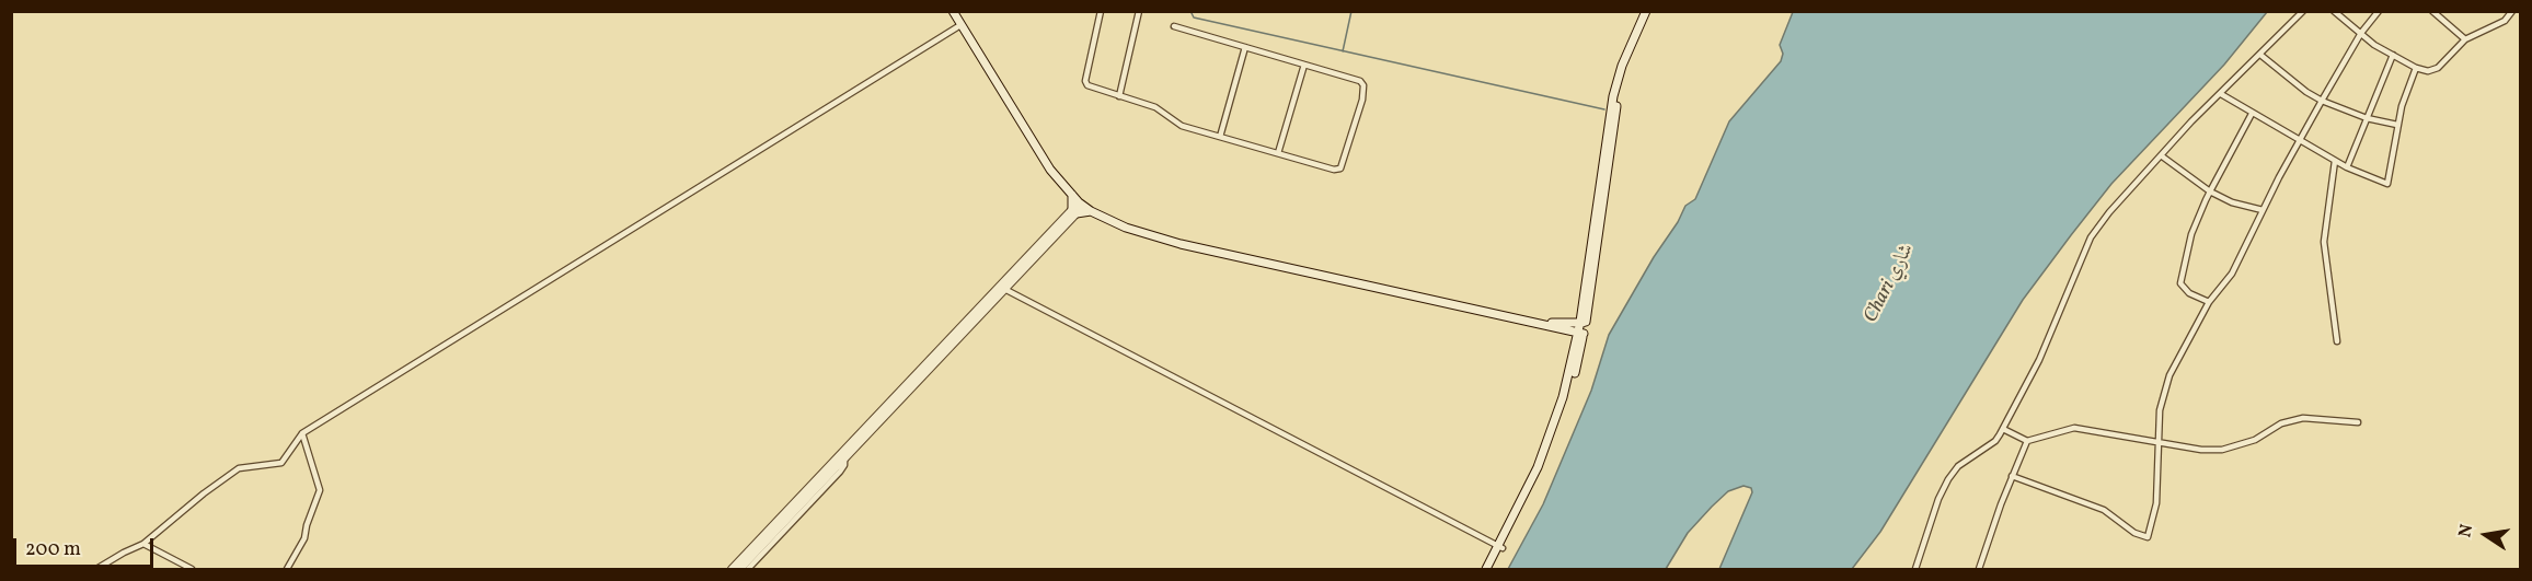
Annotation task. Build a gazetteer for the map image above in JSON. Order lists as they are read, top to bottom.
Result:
{
  "water": ["Chari شاري"],
  "scale_bar": "200 m",
  "north": "left"
}
